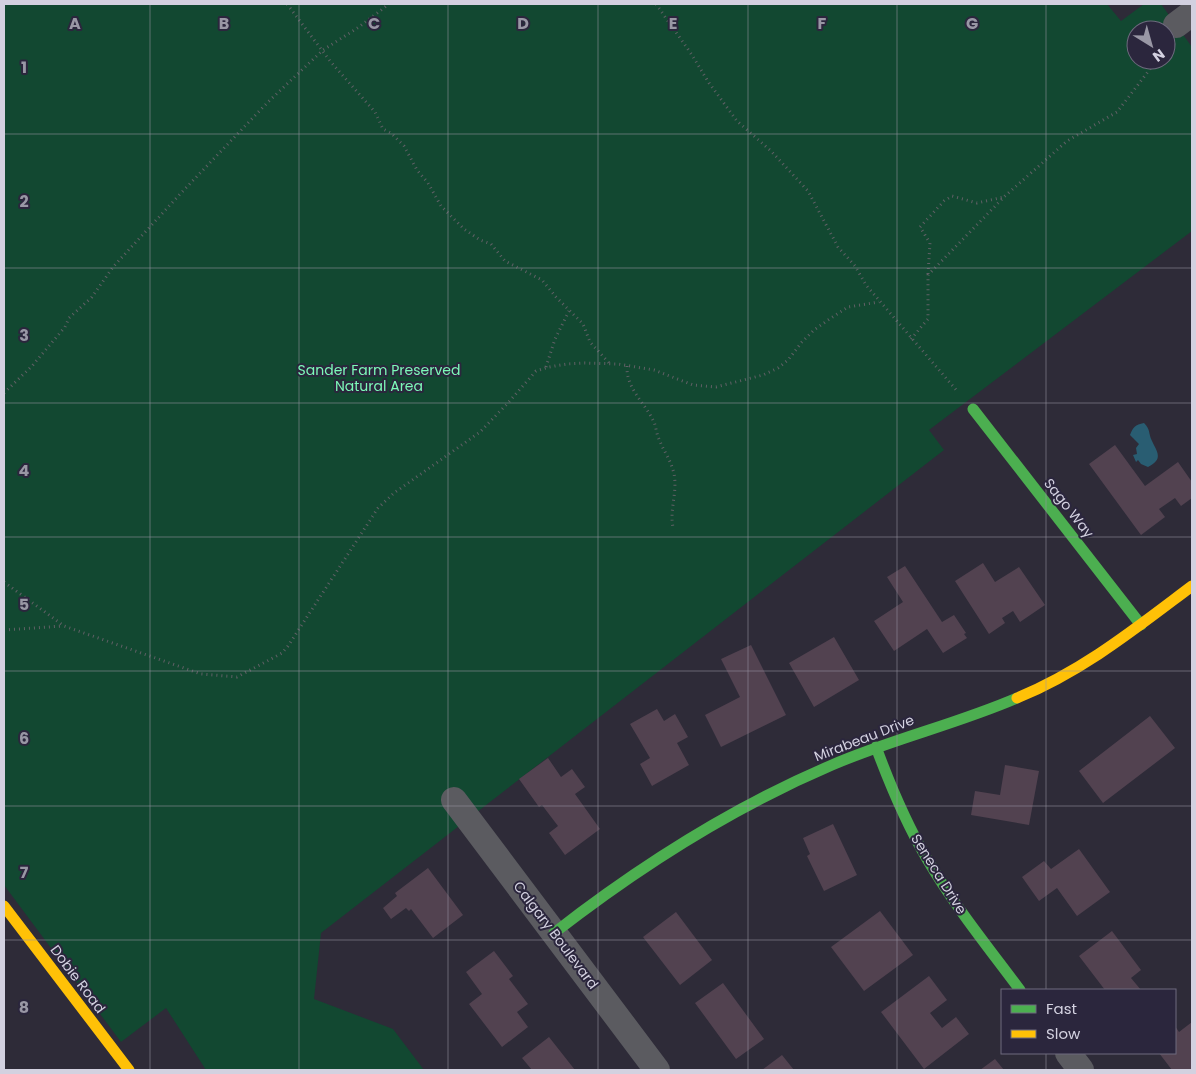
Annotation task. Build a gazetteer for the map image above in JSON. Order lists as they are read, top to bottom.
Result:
{
  "streets": {
    "street": [
      "Sago Way",
      "Mirabeau Drive",
      "Seneca Drive",
      "Calgary Boulevard",
      "Dobie Road"
    ]
  },
  "crossings": [
    ["Sago Way", "Mirabeau Drive"],
    ["Mirabeau Drive", "Seneca Drive"],
    ["Mirabeau Drive", "Calgary Boulevard"]
  ],
  "parks": ["Sander Farm Preserved Natural Area"],
  "legend": ["Fast", "Slow"],
  "north": "bottom right",
  "grid": {
    "columns": [
      "A",
      "B",
      "C",
      "D",
      "E",
      "F",
      "G"
    ],
    "rows": [
      "1",
      "2",
      "3",
      "4",
      "5",
      "6",
      "7",
      "8"
    ]
  }
}
